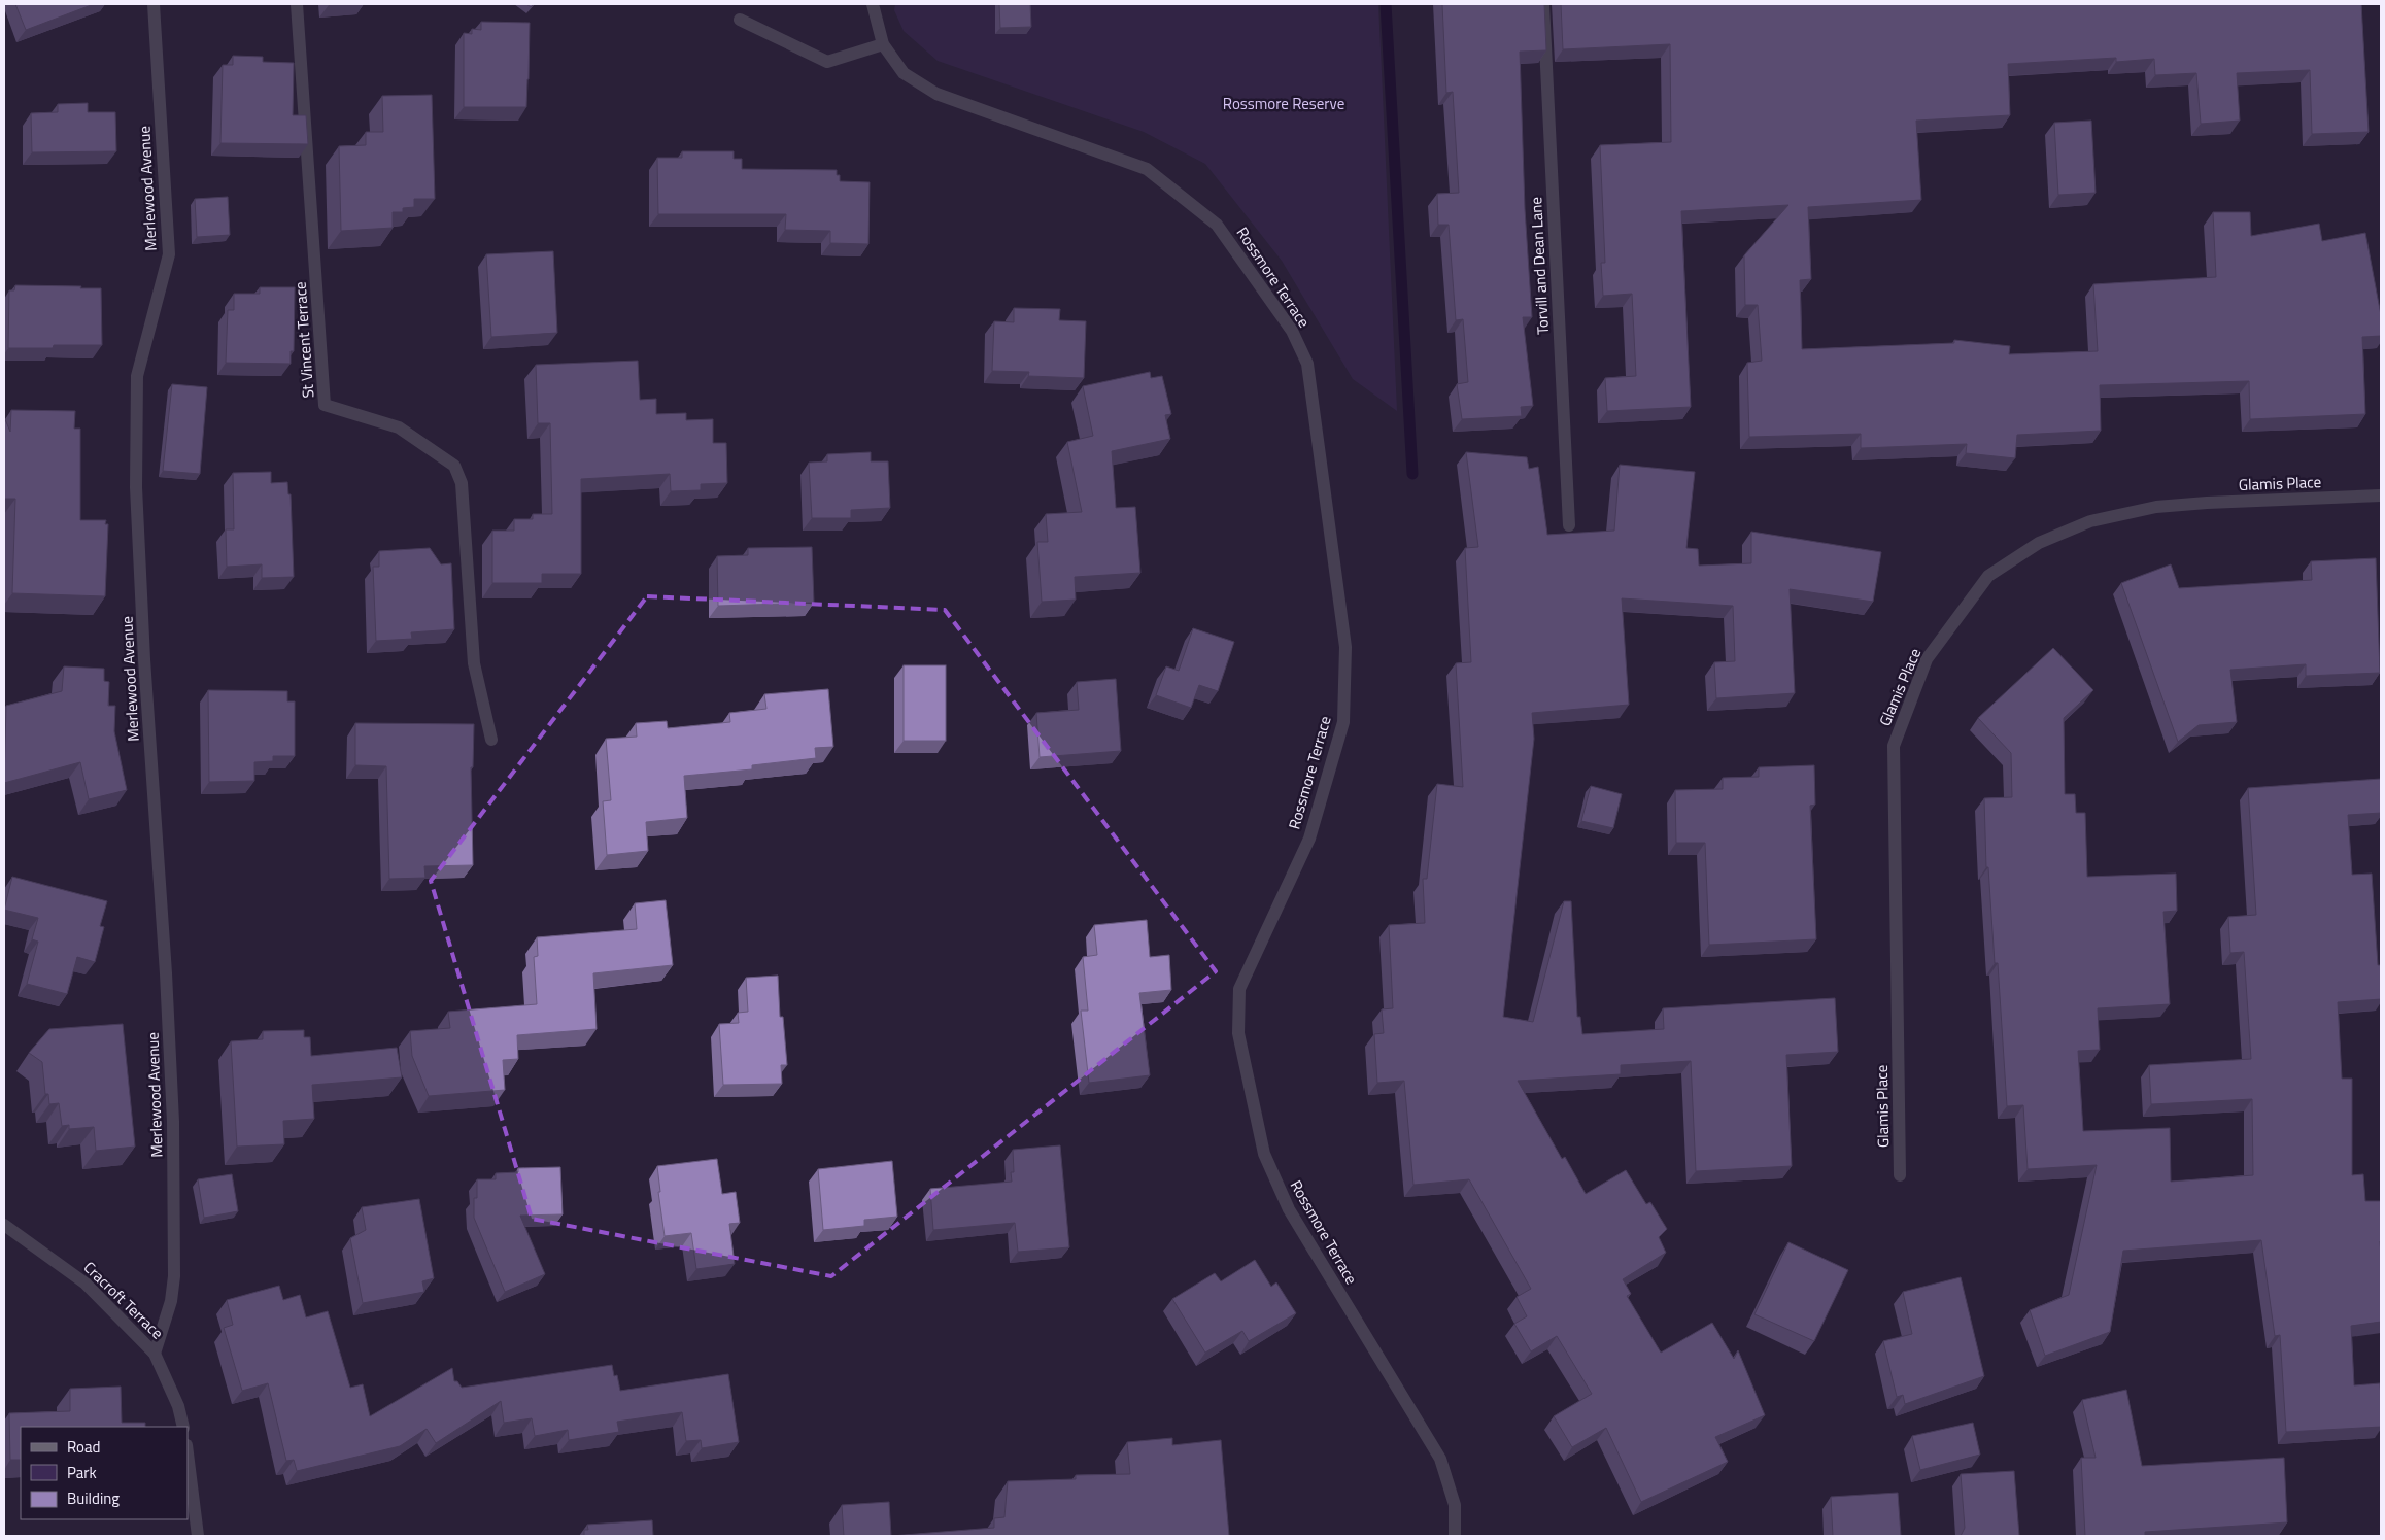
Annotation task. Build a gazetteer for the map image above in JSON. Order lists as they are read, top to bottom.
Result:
{
  "streets": {
    "street": [
      "Merlewood Avenue",
      "Torvill and Dean Lane",
      "Rossmore Terrace",
      "St Vincent Terrace",
      "Glamis Place",
      "Cracroft Terrace"
    ]
  },
  "crossings": [
    ["Merlewood Avenue", "Cracroft Terrace"]
  ],
  "parks": ["Rossmore Reserve"],
  "legend": ["Road", "Park", "Building"]
}
